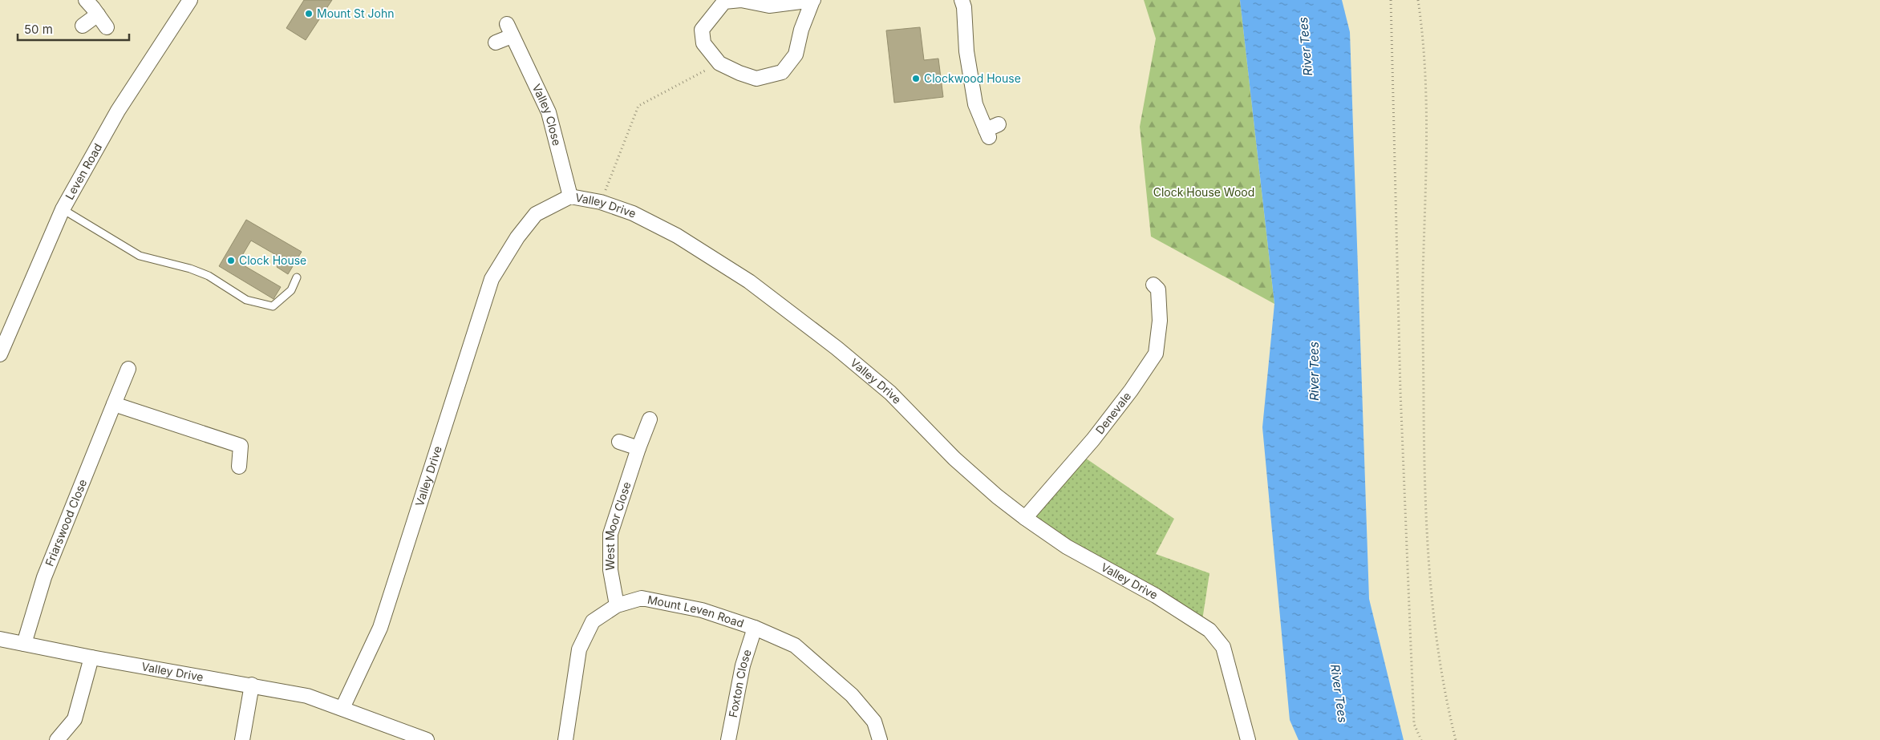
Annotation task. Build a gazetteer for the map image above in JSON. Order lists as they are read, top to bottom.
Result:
{
  "streets": {
    "street": [
      "Valley Close",
      "Leven Road",
      "Valley Drive",
      "Denevale",
      "Friarswood Close",
      "West Moor Close",
      "Mount Leven Road",
      "Foxton Close"
    ]
  },
  "crossings": [
    ["Valley Close", "Valley Drive"],
    ["Valley Drive", "Denevale"],
    ["Valley Drive", "Friarswood Close"],
    ["West Moor Close", "Mount Leven Road"],
    ["Mount Leven Road", "Foxton Close"]
  ],
  "water": ["River Tees"],
  "parks": ["Clock House Wood"],
  "places": ["Mount St John", "Clockwood House", "Clock House"],
  "scale_bar": "50 m"
}
